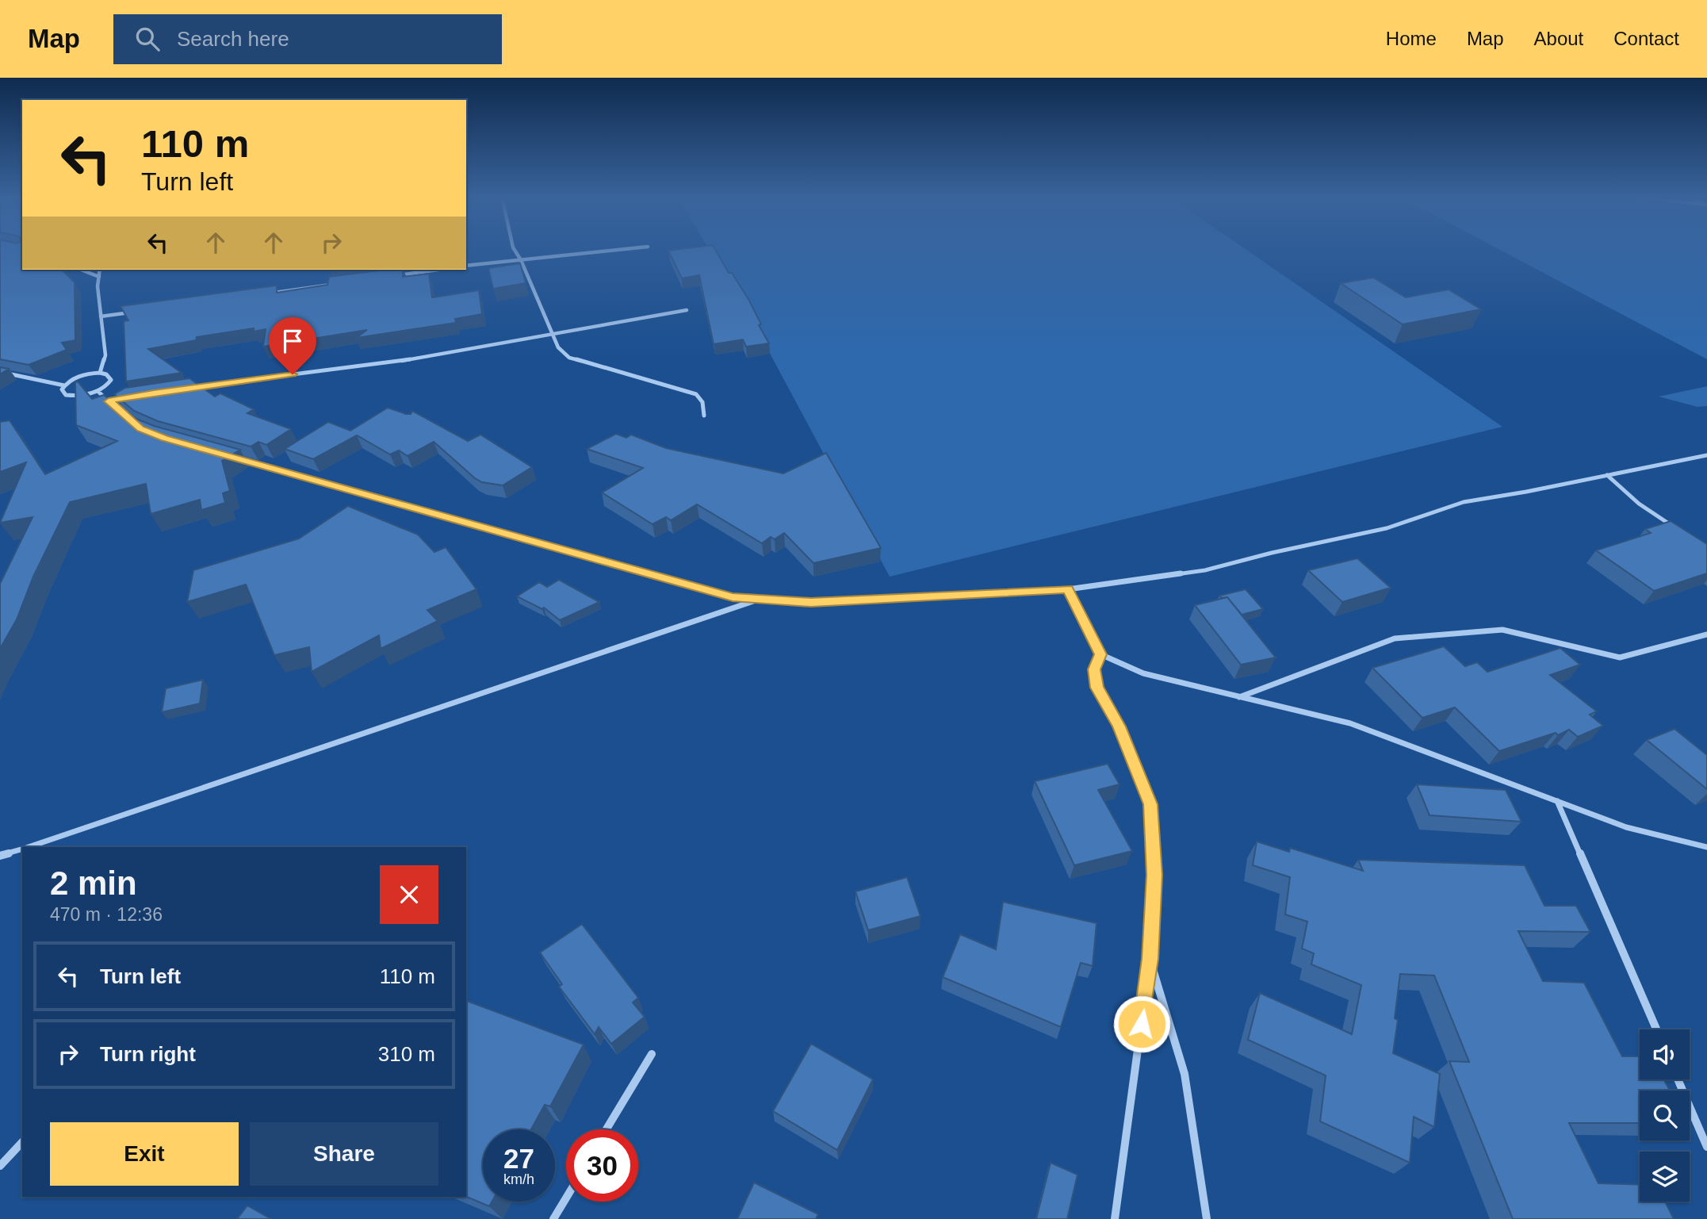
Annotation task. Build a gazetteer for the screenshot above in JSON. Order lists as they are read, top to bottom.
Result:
{
  "page": {
    "header": "Map",
    "search": "Search here",
    "nav": [
      "Home",
      "Map",
      "About",
      "Contact"
    ],
    "turn": ["110 m", "Turn left"],
    "heading": ["2 min", "470 m · 12:36"],
    "list": [
      {
        "name": "Turn left",
        "value": "110 m"
      },
      {
        "name": "Turn right",
        "value": "310 m"
      }
    ],
    "buttons": ["Exit", "Share"],
    "speed": "27 km/h",
    "limit": "30"
  }
}
